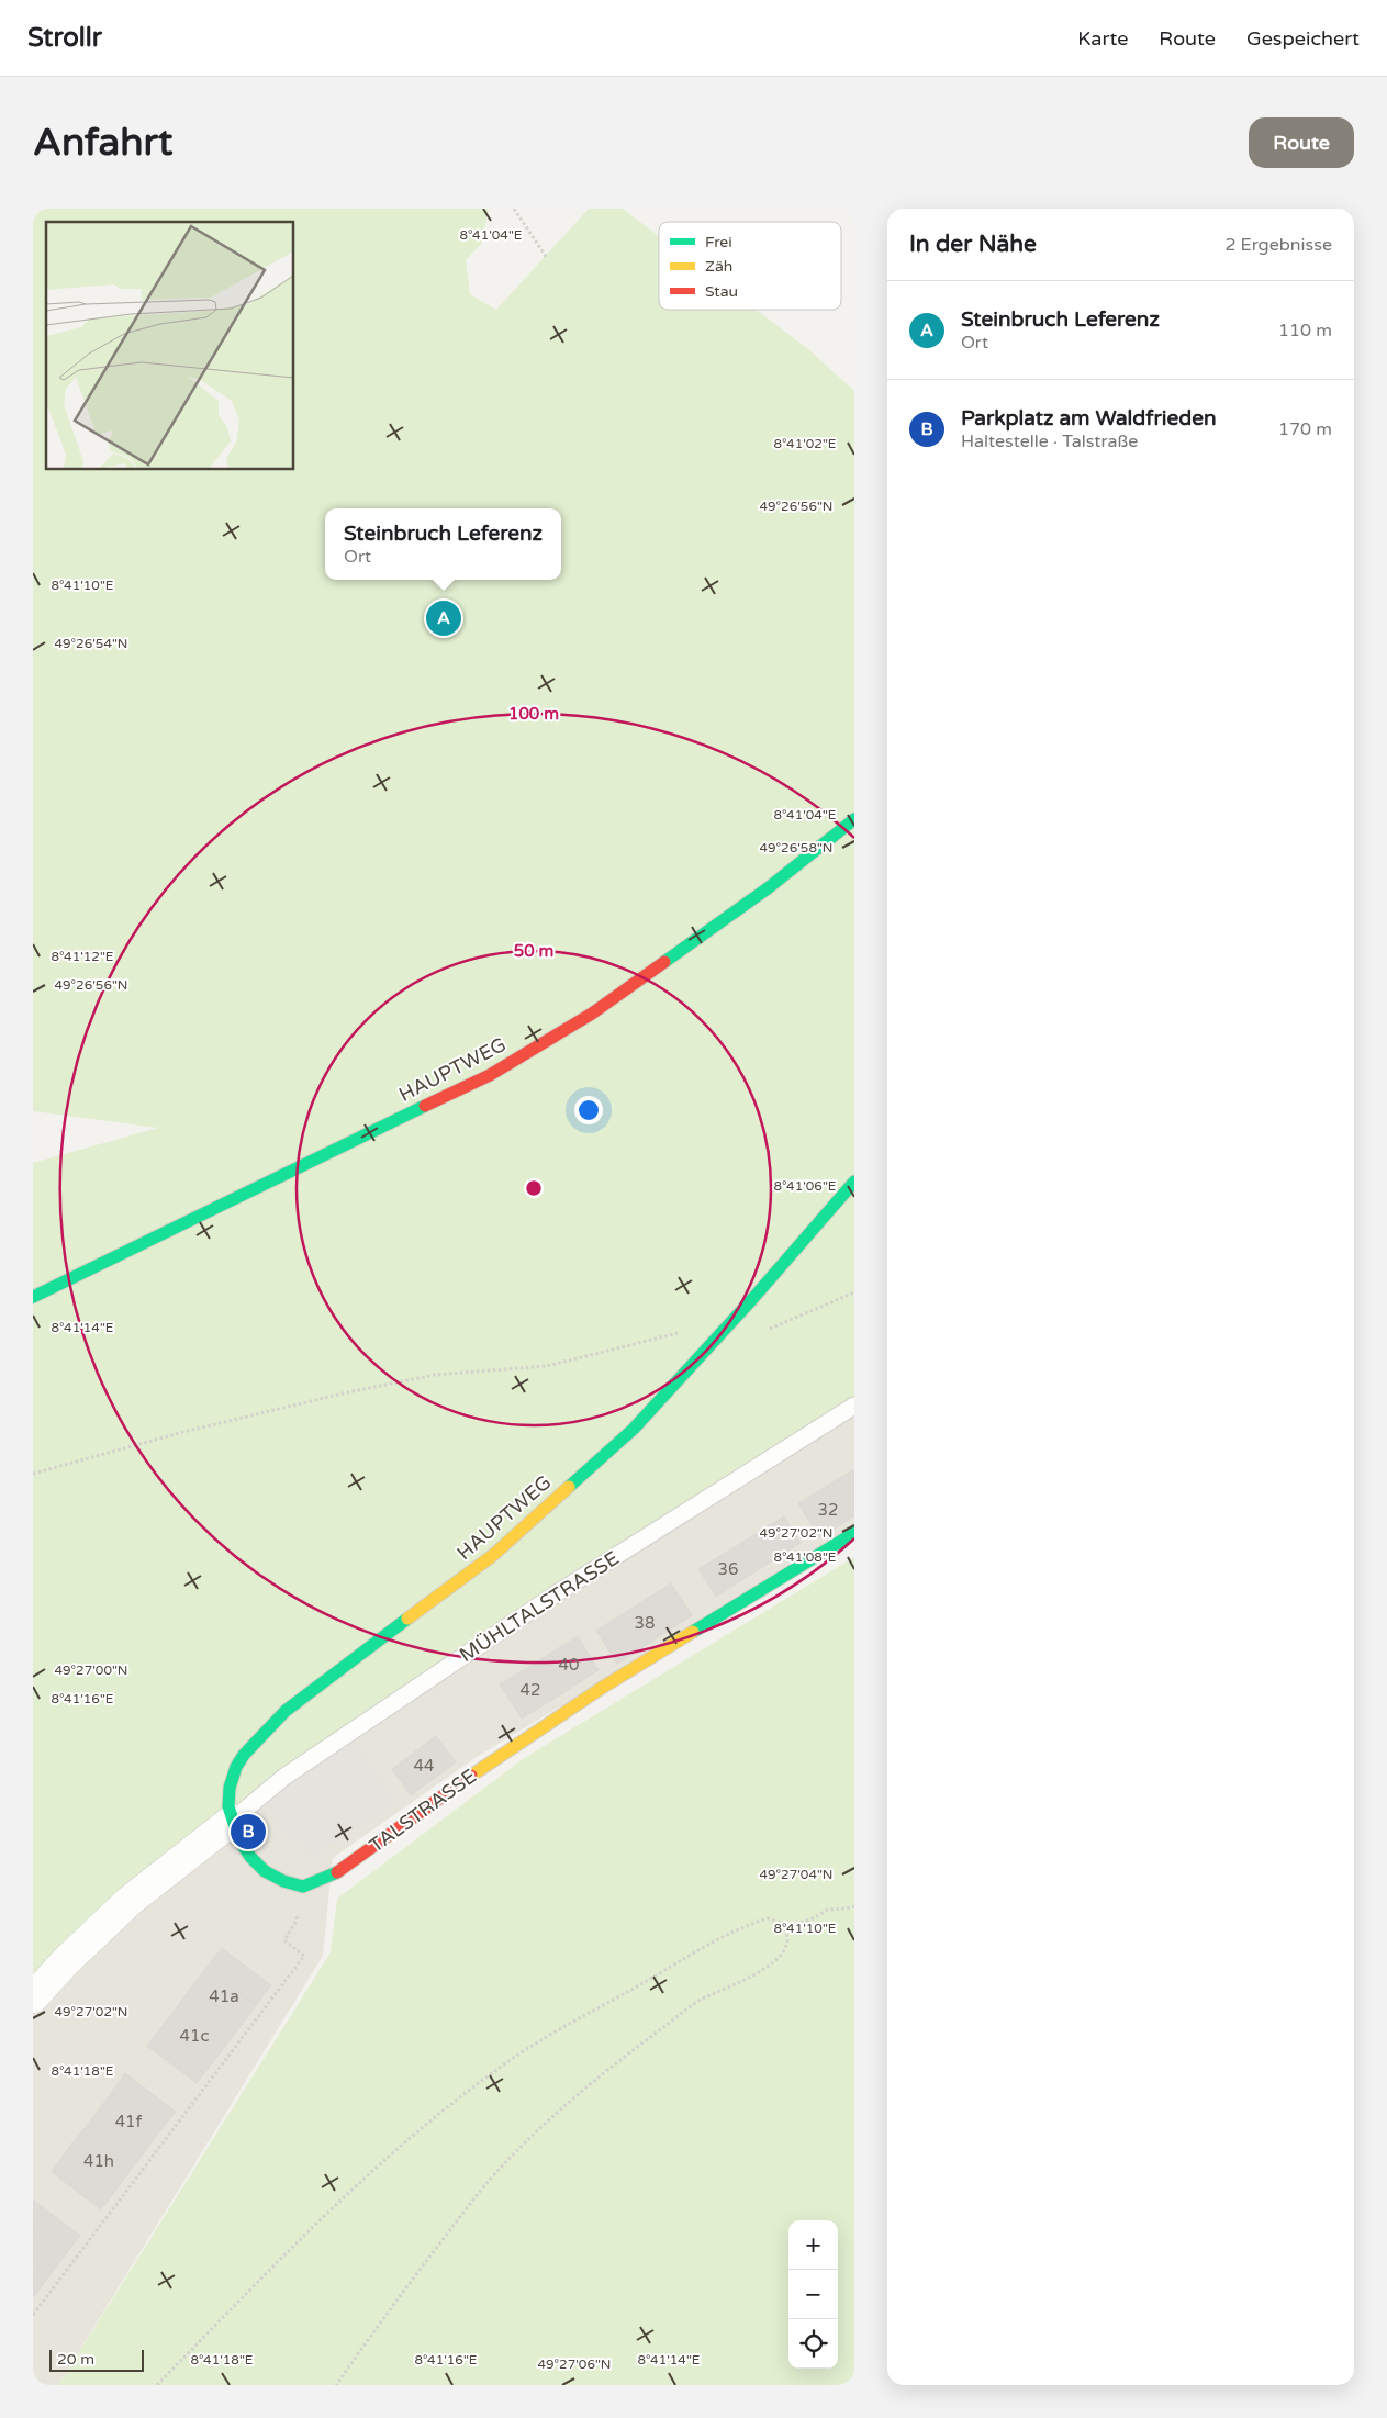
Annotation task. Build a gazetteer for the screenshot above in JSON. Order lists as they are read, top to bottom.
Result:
{
  "streets": {
    "street": ["HAUPTWEG", "TALSTRASSE"],
    "lane": ["MÜHLTALSTRASSE"]
  },
  "crossings": [
    ["HAUPTWEG", "MÜHLTALSTRASSE"],
    ["HAUPTWEG", "TALSTRASSE"],
    ["MÜHLTALSTRASSE", "TALSTRASSE"]
  ],
  "house_numbers": [
    "32",
    "36",
    "38",
    "40",
    "42",
    "44",
    "41a",
    "41c",
    "41f",
    "41h"
  ],
  "legend": ["Frei", "Zäh", "Stau"],
  "scale_bar": "20 m",
  "page": {
    "header": "Strollr",
    "nav": ["Karte", "Route", "Gespeichert"],
    "buttons": "Route",
    "title": "Anfahrt",
    "heading": ["In der Nähe", "2 Ergebnisse"],
    "list": [
      {
        "mark": "A",
        "name": "Steinbruch Leferenz",
        "note": "Ort",
        "value": "110 m"
      },
      {
        "mark": "B",
        "name": "Parkplatz am Waldfrieden",
        "note": "Haltestelle · Talstraße",
        "value": "170 m"
      }
    ],
    "popup": ["Steinbruch Leferenz", "Ort"],
    "pins": ["A", "B"],
    "map_buttons": ["+", "−"],
    "scale": "20 m"
  },
  "coordinates": [
    "8°41'04\"E",
    "8°41'02\"E",
    "49°26'56\"N",
    "8°41'10\"E",
    "49°26'54\"N",
    "49°26'58\"N",
    "8°41'12\"E",
    "8°41'06\"E",
    "8°41'14\"E",
    "49°27'02\"N",
    "8°41'08\"E",
    "49°27'00\"N",
    "8°41'16\"E",
    "49°27'04\"N",
    "8°41'18\"E",
    "49°27'06\"N"
  ],
  "rings": ["100 m", "50 m"]
}
